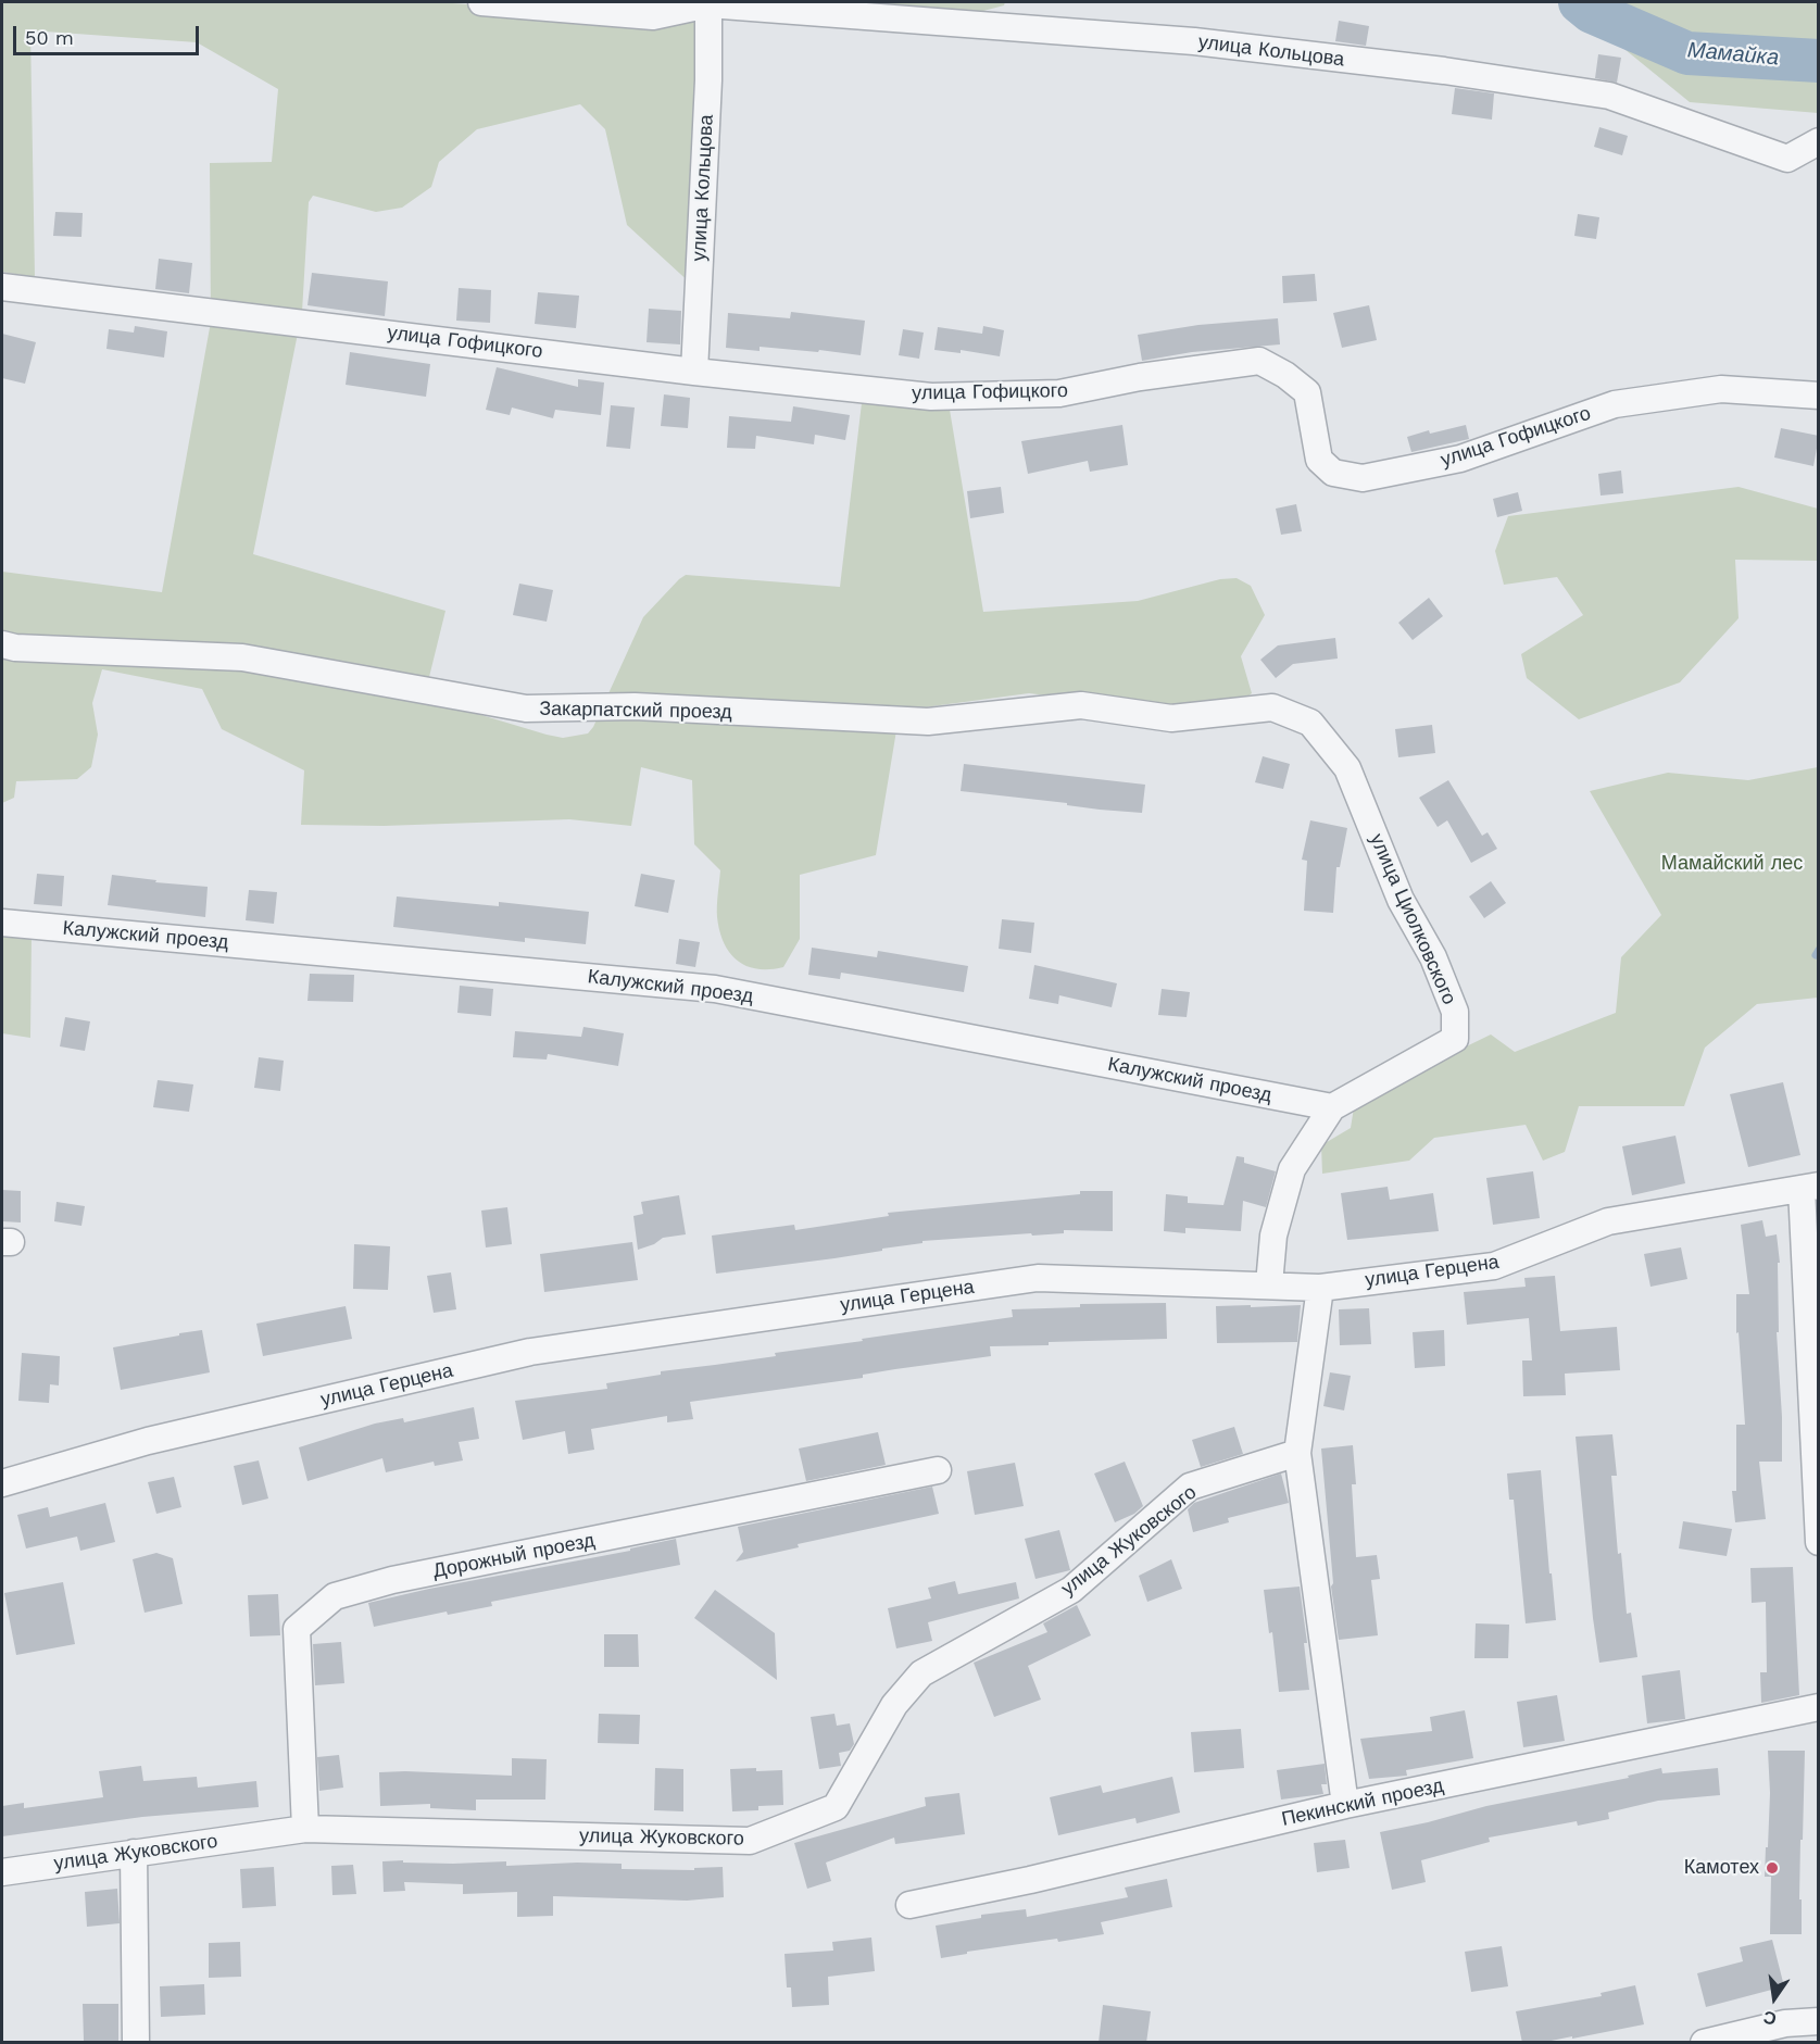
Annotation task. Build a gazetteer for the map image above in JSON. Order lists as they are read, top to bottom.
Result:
{
  "streets": {
    "street": [
      "улица Кольцова",
      "улица Гофицкого",
      "Закарпатский проезд",
      "улица Циолковского",
      "Калужский проезд",
      "улица Герцена",
      "улица Жуковского",
      "Дорожный проезд",
      "Пекинский проезд"
    ]
  },
  "crossings": [
    ["улица Кольцова", "улица Гофицкого"],
    ["Закарпатский проезд", "улица Циолковского"],
    ["улица Циолковского", "Калужский проезд"],
    ["улица Циолковского", "улица Герцена"],
    ["улица Жуковского", "Дорожный проезд"]
  ],
  "water": ["Мамайка"],
  "parks": ["Мамайский лес"],
  "places": ["Камотех"],
  "scale_bar": "50 m",
  "north": "bottom"
}
